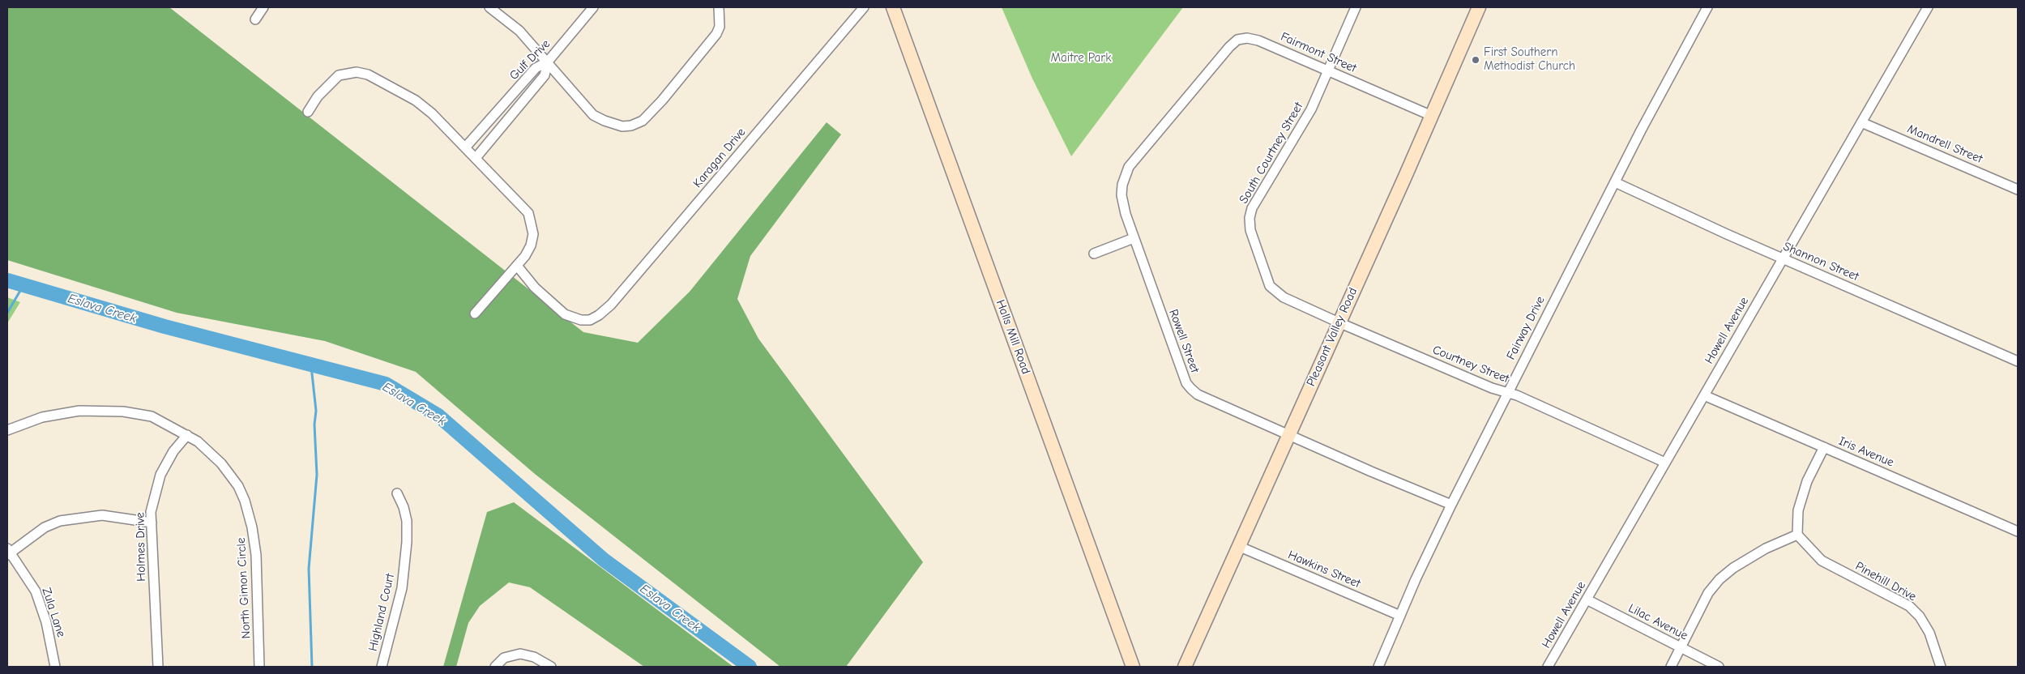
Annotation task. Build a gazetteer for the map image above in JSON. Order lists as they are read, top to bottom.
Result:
{
  "streets": {
    "street": [
      "Fairmont Street",
      "Gulf Drive",
      "Mandrell Street",
      "South Courtney Street",
      "Karagan Drive",
      "Shannon Street",
      "Fairway Drive",
      "Howell Avenue",
      "Halls Mill Road",
      "Pleasant Valley Road",
      "Rowell Street",
      "Courtney Street",
      "Iris Avenue",
      "Holmes Drive",
      "Hawkins Street",
      "Pinehill Drive",
      "North Gimon Circle",
      "Zula Lane",
      "Highland Court",
      "Lilac Avenue"
    ]
  },
  "crossings": [
    ["Fairmont Street", "South Courtney Street"],
    ["Fairmont Street", "Pleasant Valley Road"],
    ["Fairmont Street", "Rowell Street"],
    ["Mandrell Street", "Howell Avenue"],
    ["South Courtney Street", "Pleasant Valley Road"],
    ["South Courtney Street", "Courtney Street"],
    ["Shannon Street", "Fairway Drive"],
    ["Shannon Street", "Howell Avenue"],
    ["Fairway Drive", "Rowell Street"],
    ["Fairway Drive", "Courtney Street"],
    ["Fairway Drive", "Hawkins Street"],
    ["Howell Avenue", "Courtney Street"],
    ["Howell Avenue", "Iris Avenue"],
    ["Howell Avenue", "Lilac Avenue"],
    ["Pleasant Valley Road", "Rowell Street"],
    ["Pleasant Valley Road", "Courtney Street"],
    ["Pleasant Valley Road", "Hawkins Street"],
    ["Holmes Drive", "North Gimon Circle"]
  ],
  "water": ["Eslava Creek"],
  "parks": ["Maitre Park"],
  "places": ["First Southern Methodist Church"]
}
